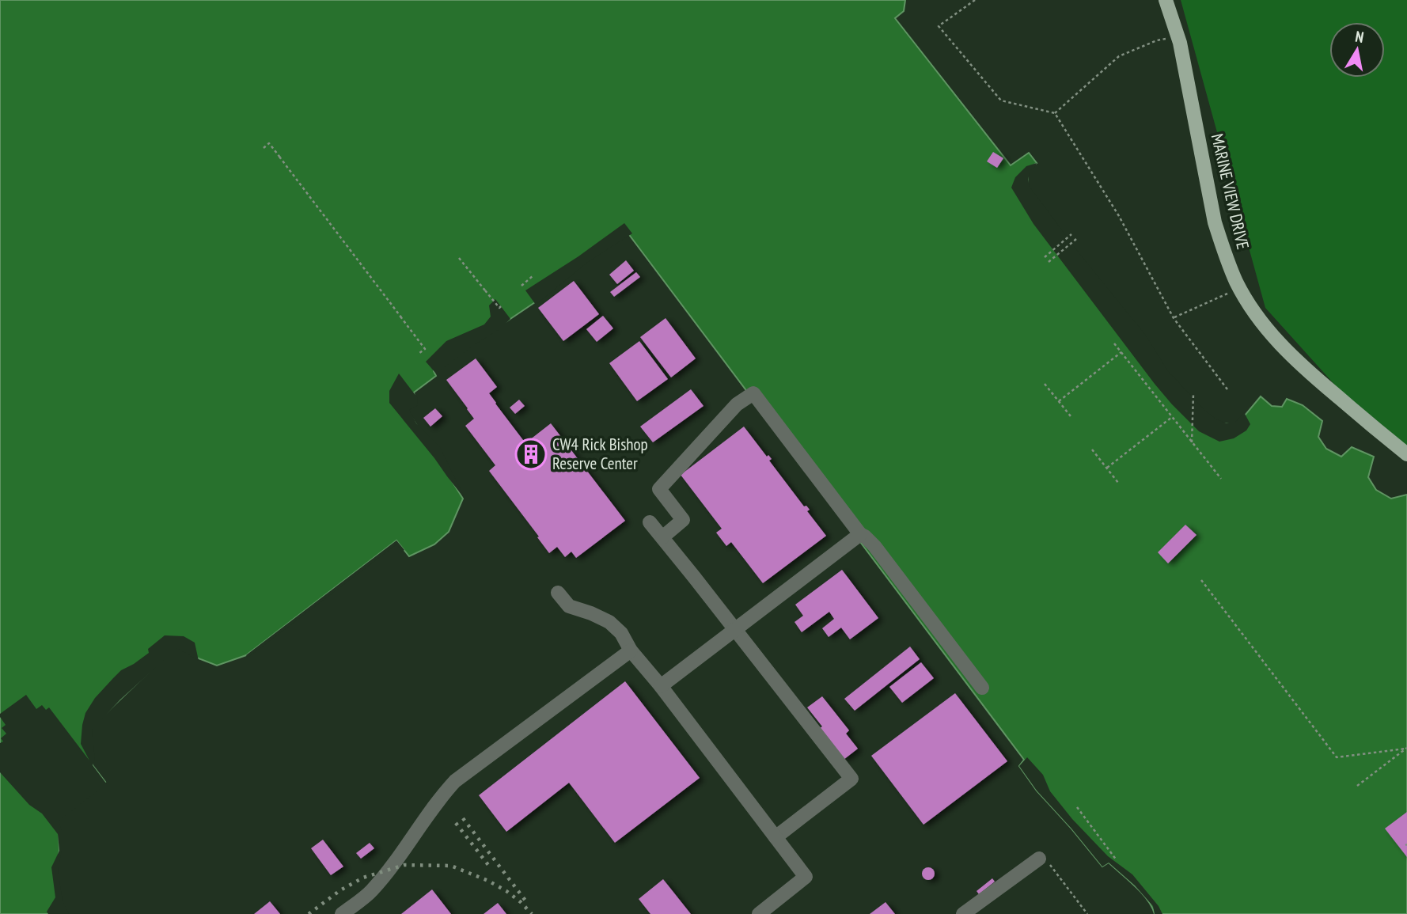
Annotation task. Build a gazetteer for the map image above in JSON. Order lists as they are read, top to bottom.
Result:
{
  "streets": {
    "main road": ["MARINE VIEW DRIVE"]
  },
  "places": {
    "building": ["CW4 Rick Bishop Reserve Center"]
  },
  "north": "top"
}
